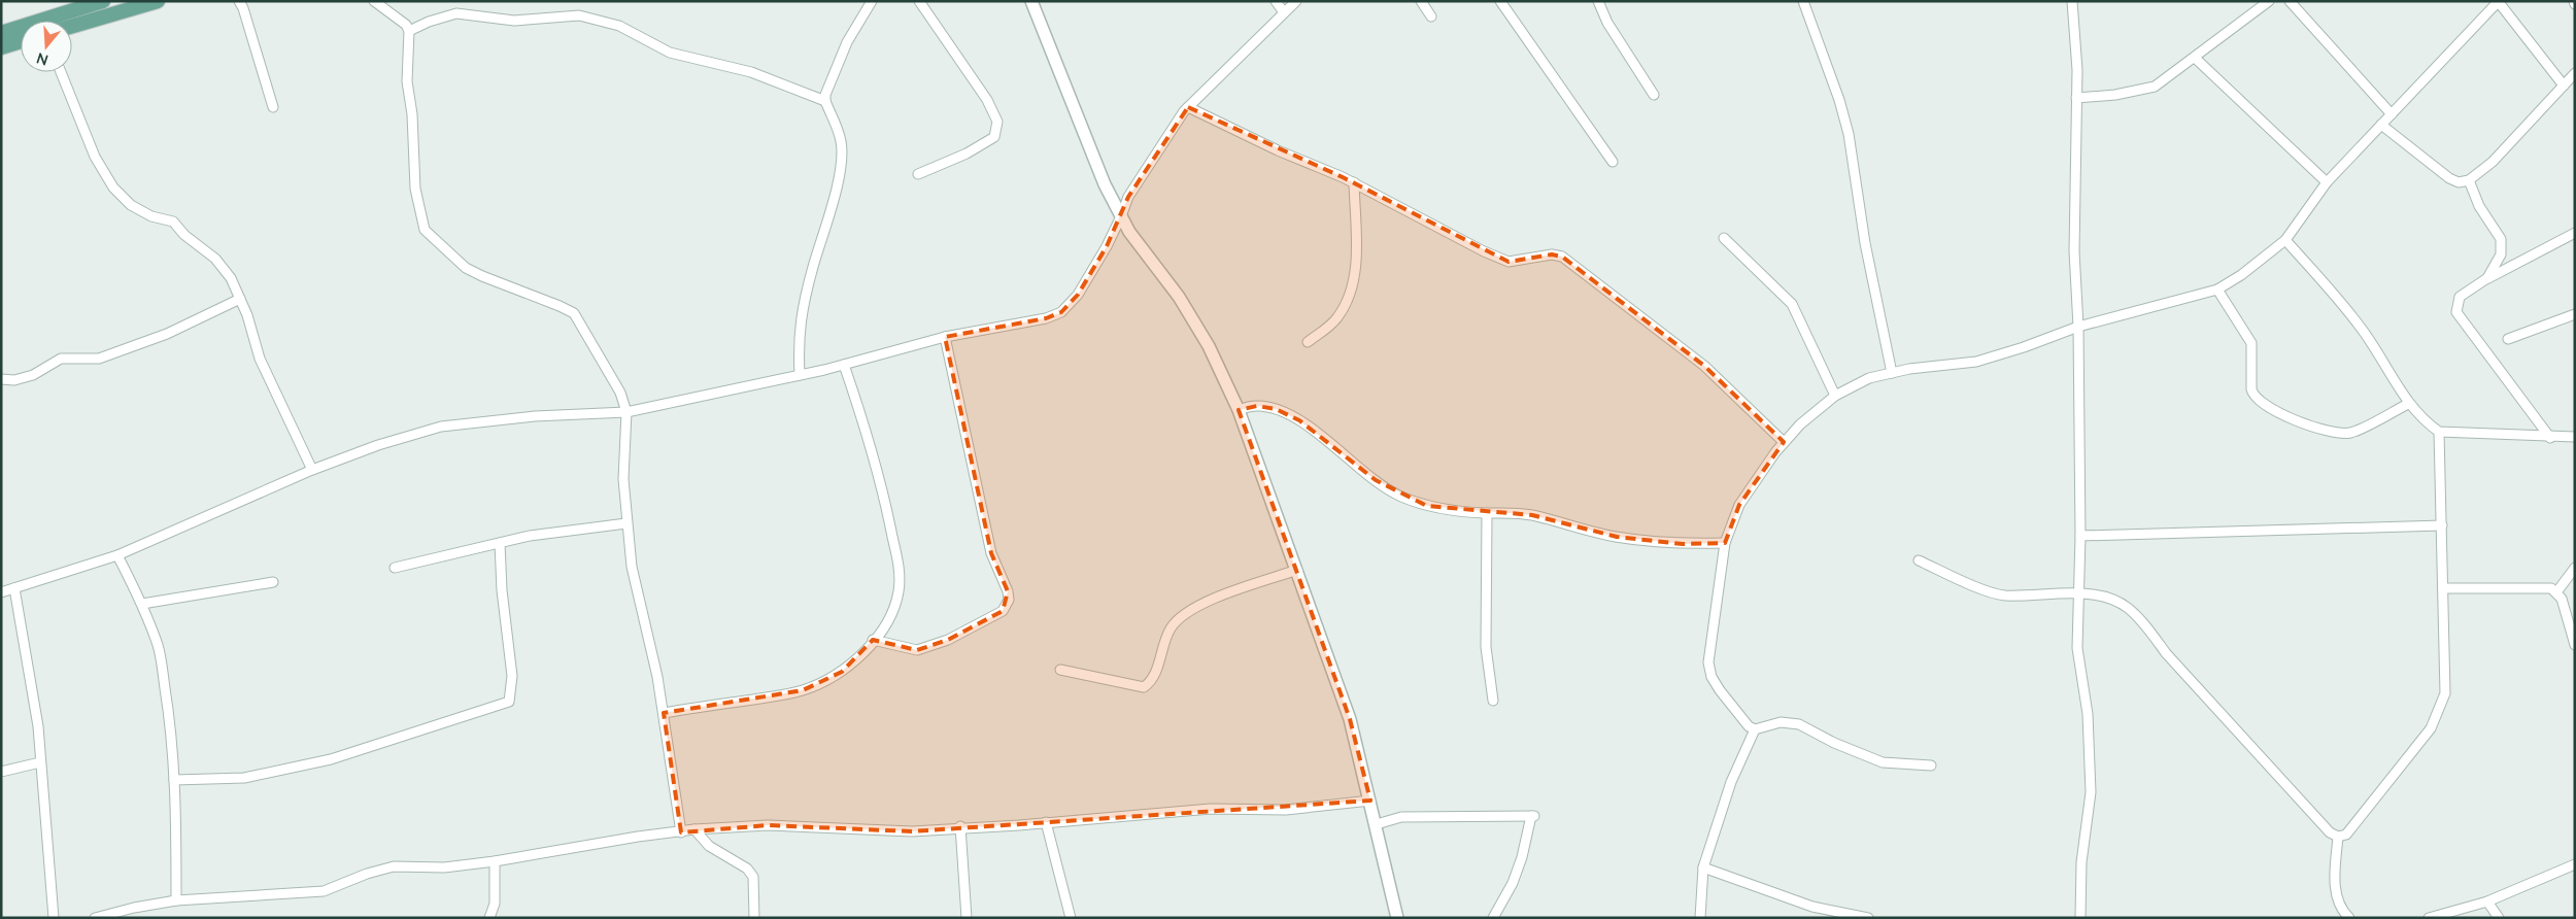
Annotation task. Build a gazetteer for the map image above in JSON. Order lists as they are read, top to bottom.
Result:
{
  "north": "bottom"
}
